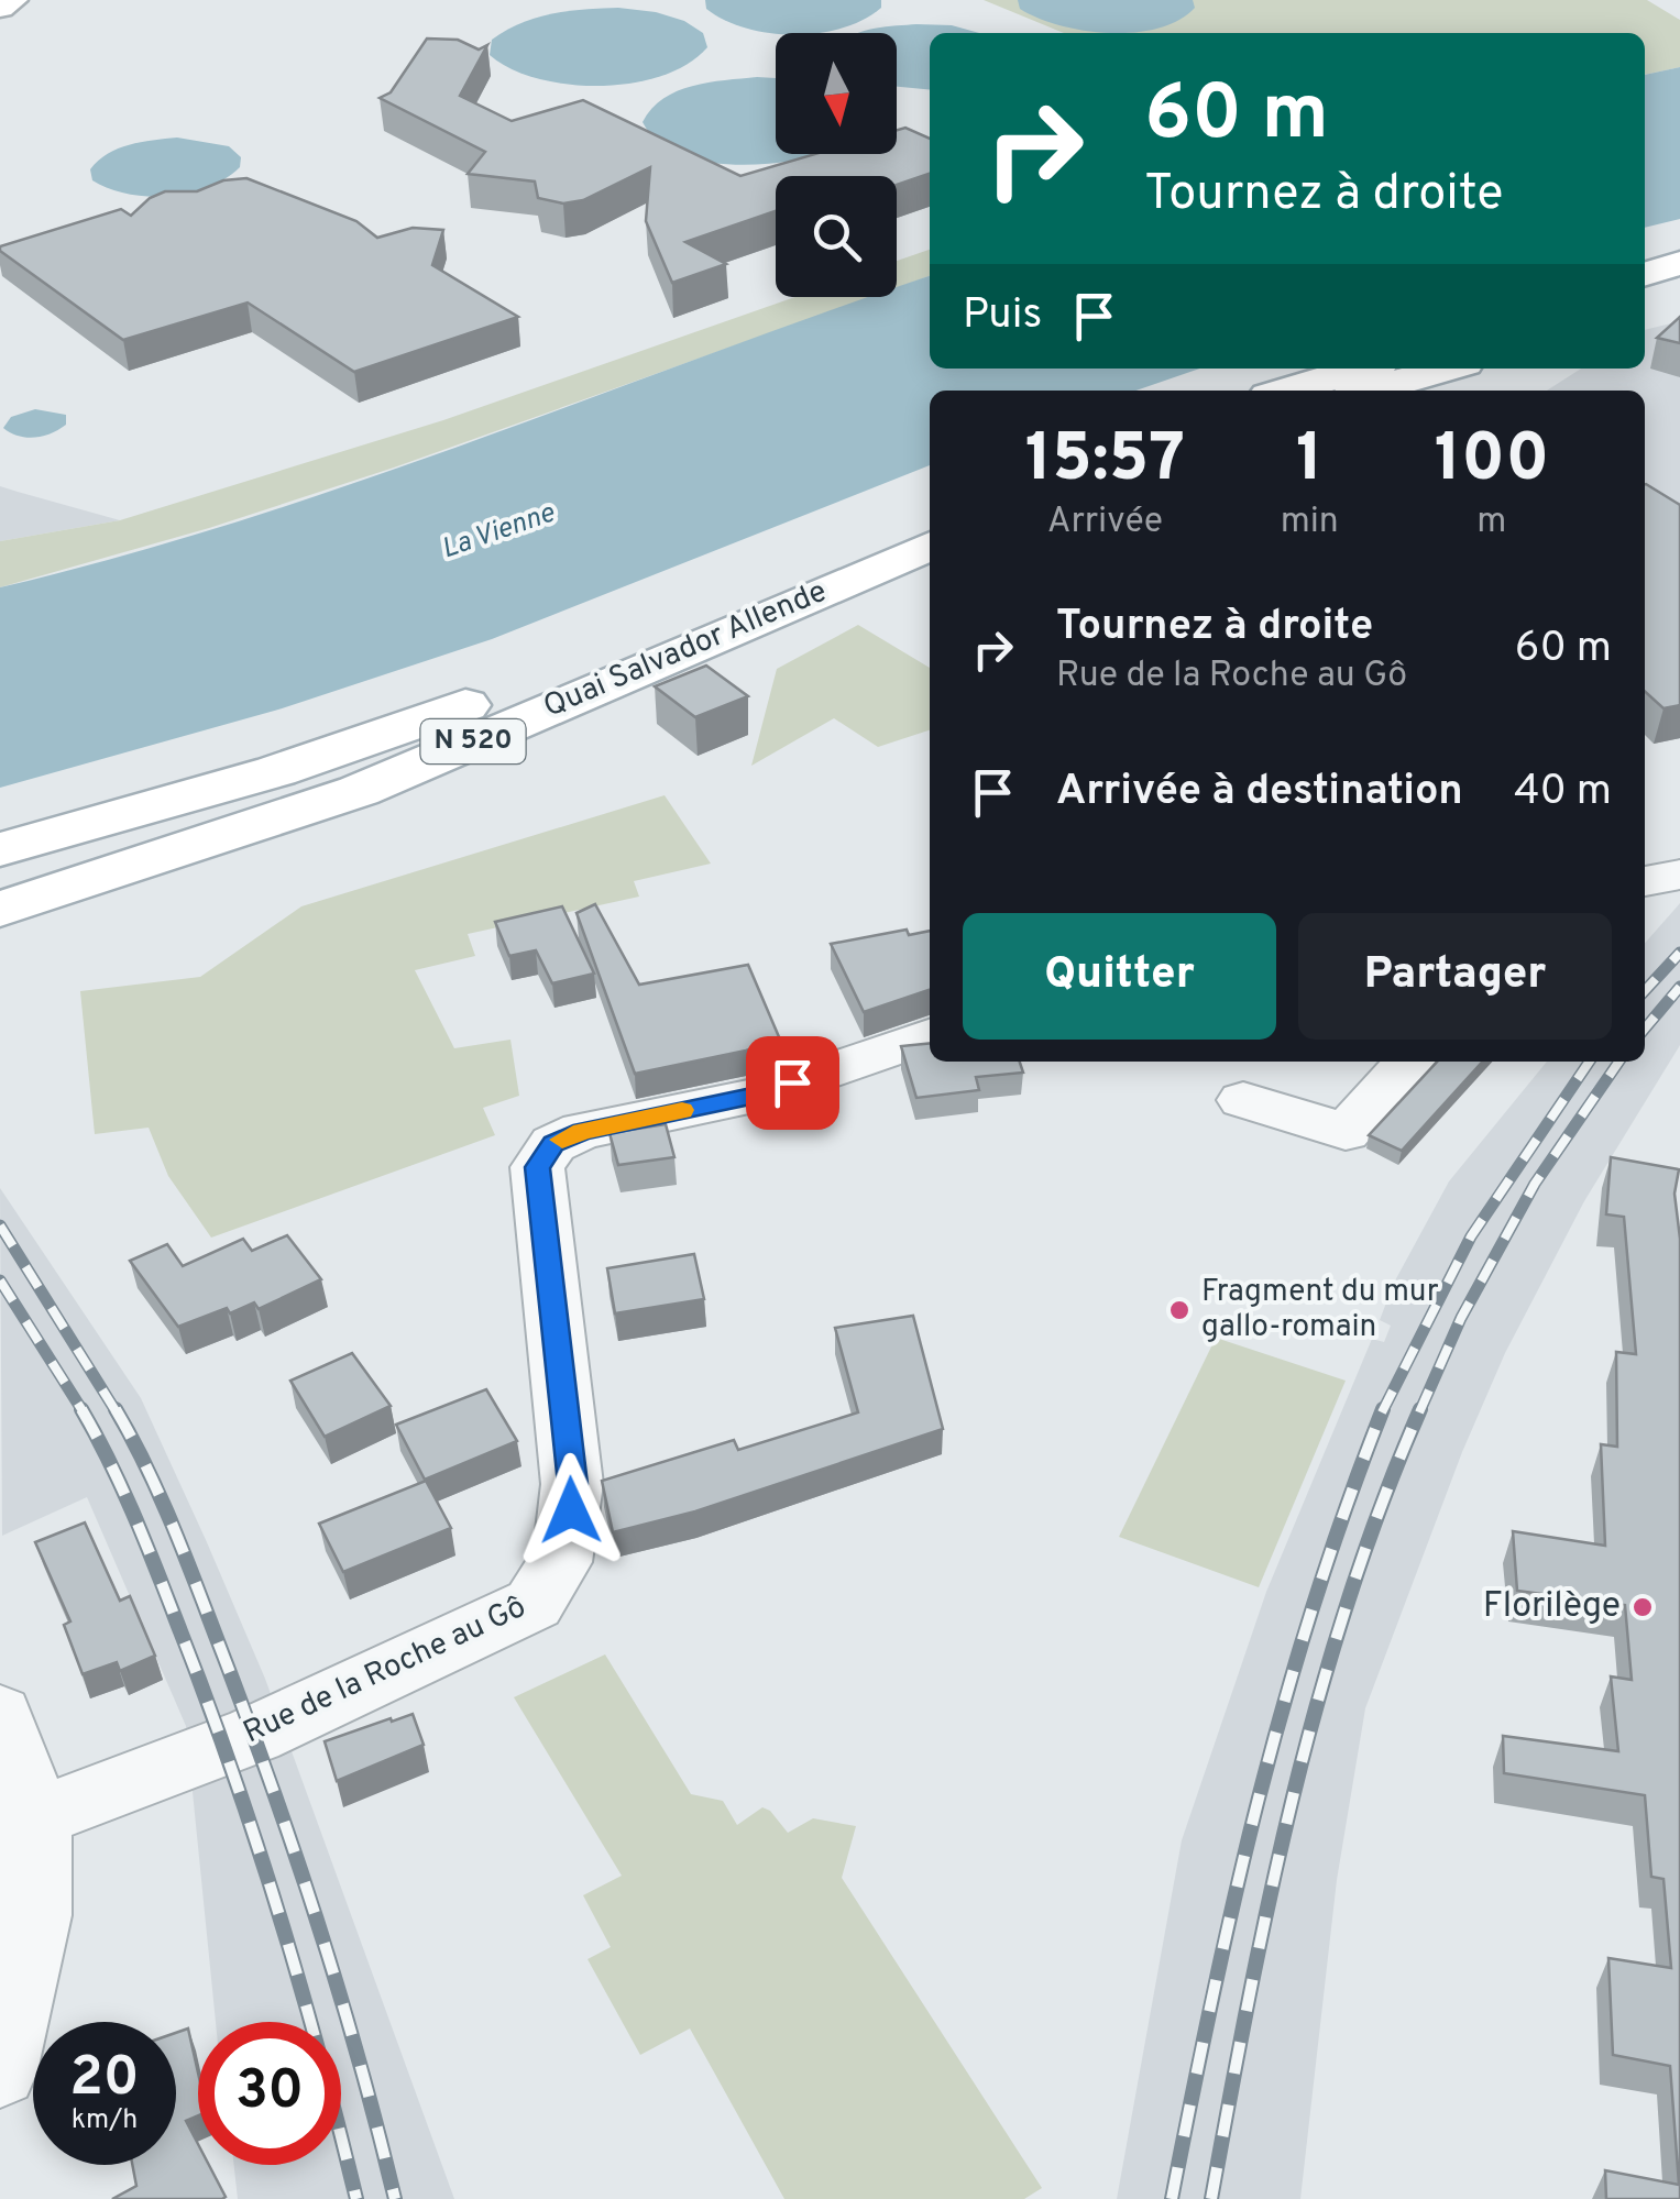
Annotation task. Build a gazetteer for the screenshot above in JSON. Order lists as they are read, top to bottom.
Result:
{
  "streets": {
    "main road": ["Quai Salvador Allende", "N 520"],
    "street": ["Rue de la Roche au Gô"]
  },
  "water": ["La Vienne"],
  "places": ["Fragment du mur gallo-romain", "Florilège"],
  "north": "bottom",
  "page": {
    "turn": ["60 m", "Tournez à droite"],
    "then": "Puis",
    "eta": [
      "15:57",
      "Arrivée",
      "1",
      "min",
      "100",
      "m"
    ],
    "list": [
      {
        "name": "Tournez à droite",
        "note": "Rue de la Roche au Gô",
        "value": "60 m"
      },
      {
        "name": "Arrivée à destination",
        "value": "40 m"
      }
    ],
    "buttons": ["Quitter", "Partager"],
    "speed": "20 km/h",
    "limit": "30"
  }
}
